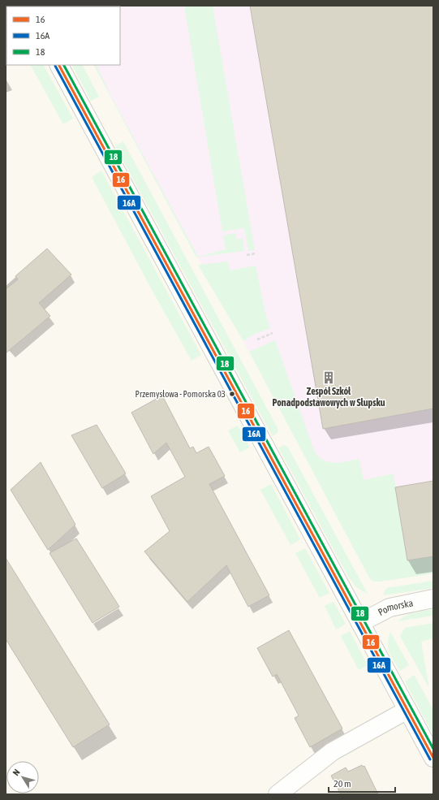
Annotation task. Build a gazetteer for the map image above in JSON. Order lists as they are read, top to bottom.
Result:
{
  "streets": {
    "street": ["Pomorska"]
  },
  "places": {
    "building": ["Zespół Szkół Ponadpodstawowych w Słupsku"],
    "other": ["Przemysłowa - Pomorska 03"]
  },
  "lines": ["transit line 16", "transit line 18", "transit line 16A"],
  "legend": ["16", "16A", "18"],
  "scale_bar": "20 m",
  "north": "top left"
}
